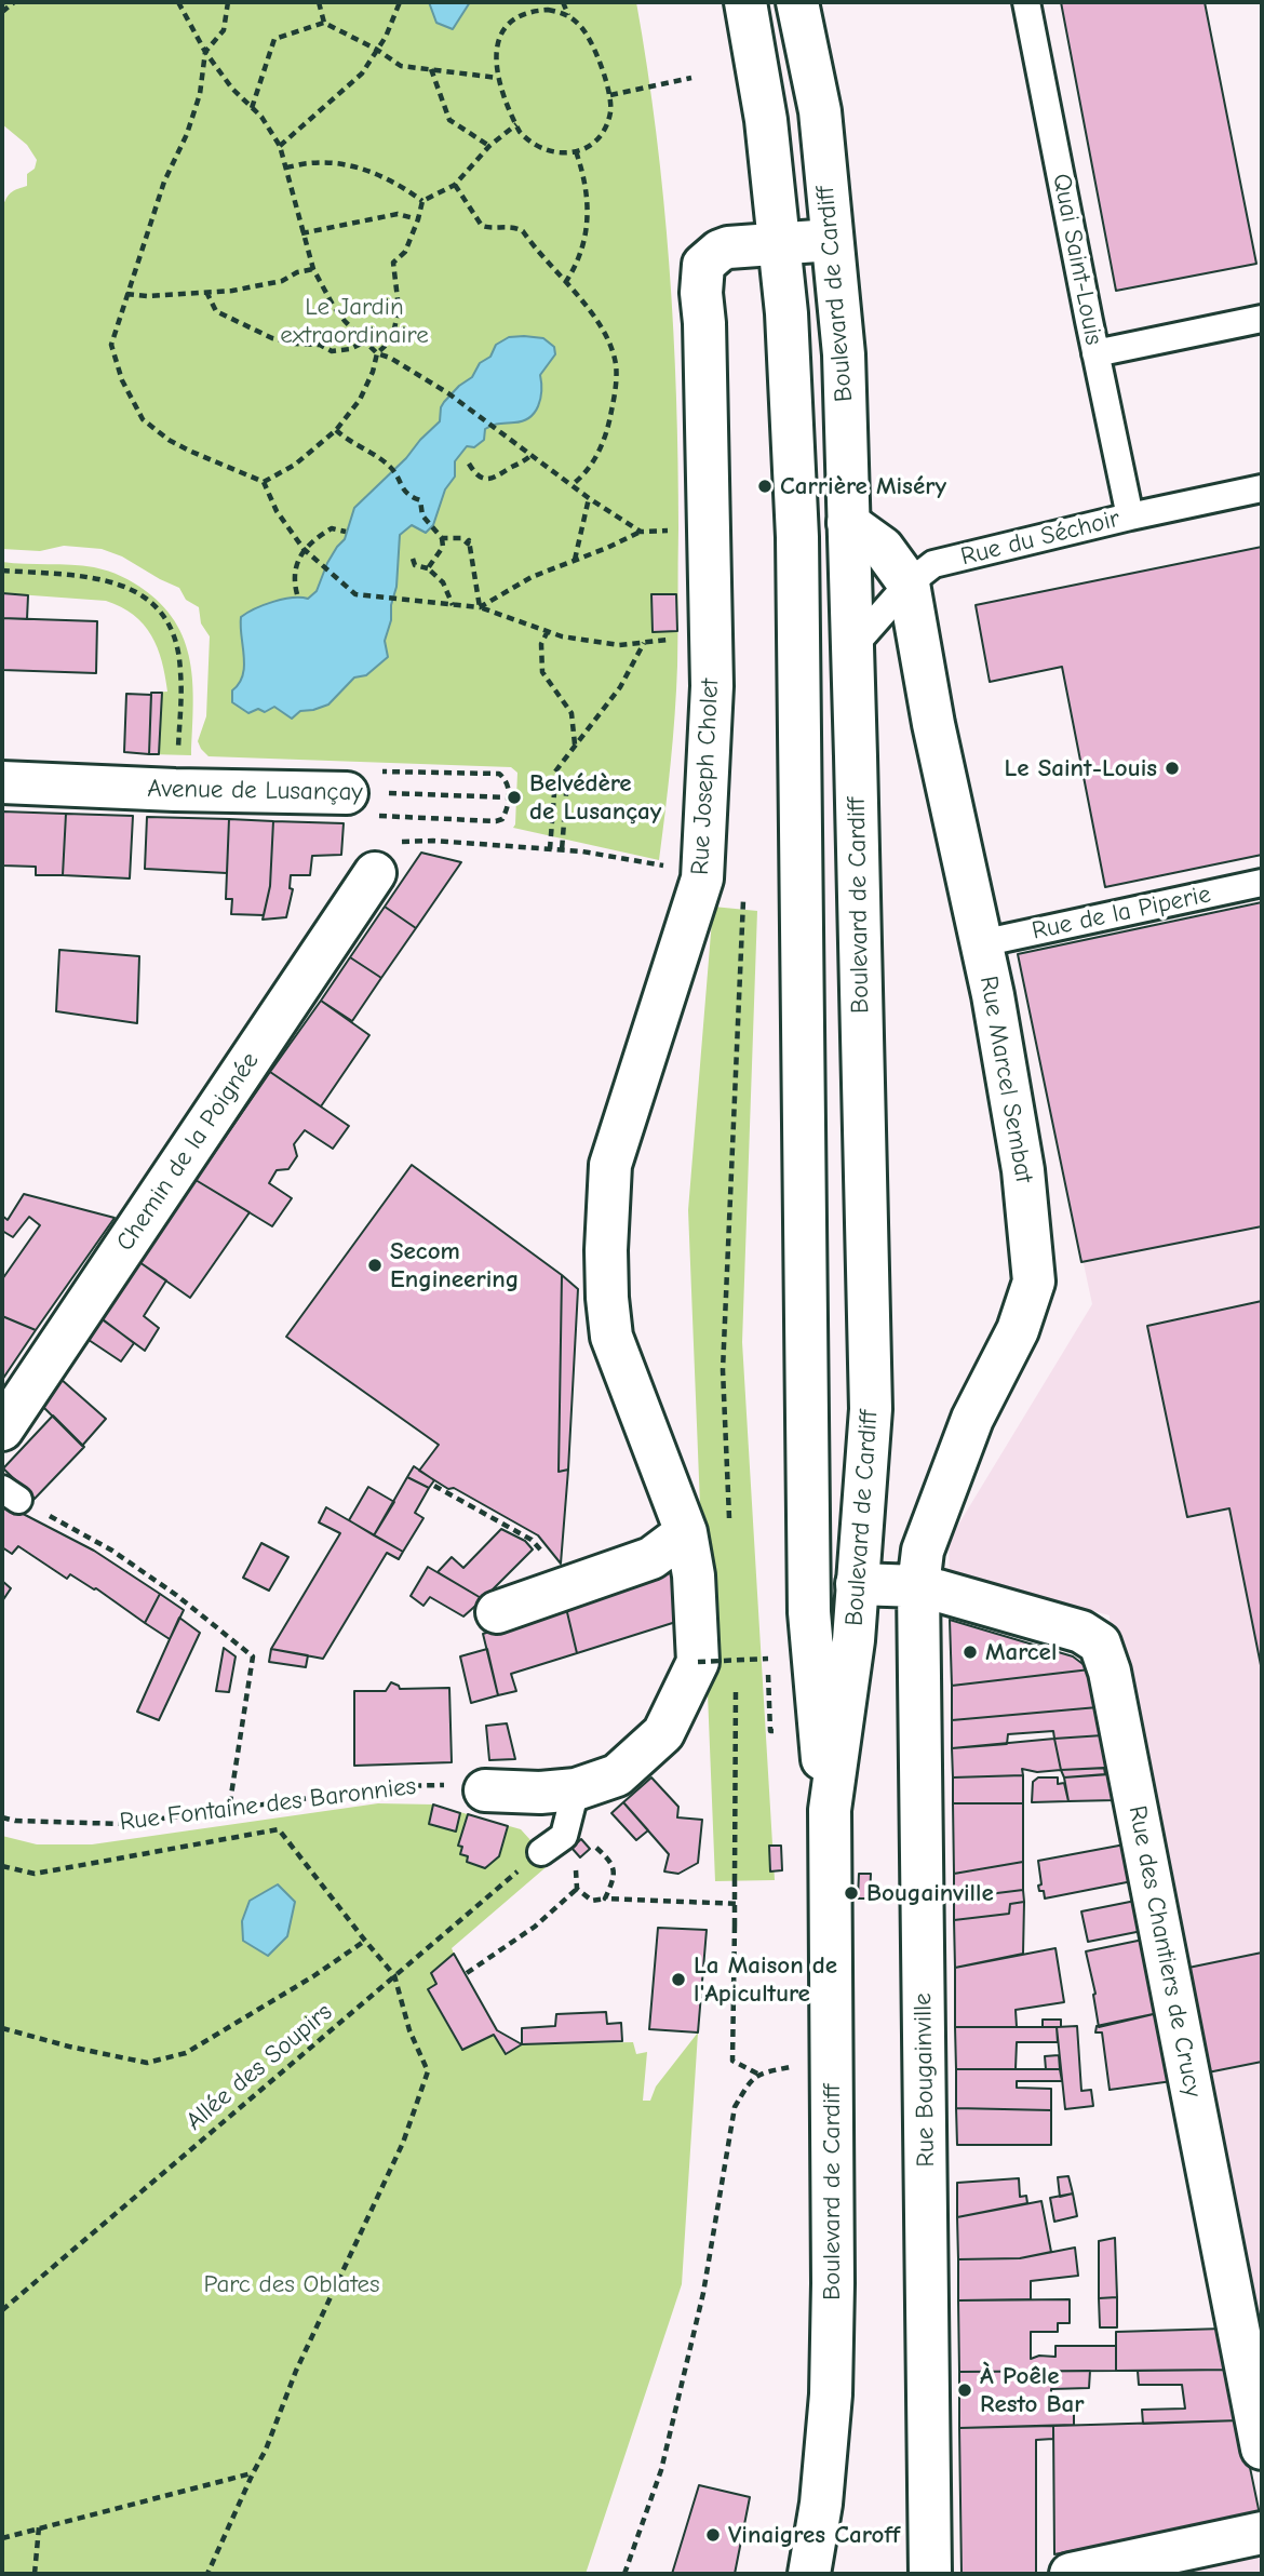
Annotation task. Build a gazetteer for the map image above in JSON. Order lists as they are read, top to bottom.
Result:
{
  "streets": {
    "street": [
      "Boulevard de Cardiff",
      "Rue Joseph Cholet",
      "Avenue de Lusançay",
      "Rue Marcel Sembat",
      "Chemin de la Poignée",
      "Rue des Chantiers de Crucy",
      "Rue Bougainville"
    ],
    "lane": ["Quai Saint-Louis", "Rue du Séchoir", "Rue de la Piperie"],
    "path": ["Rue Fontaine des Baronnies", "Allée des Soupirs"]
  },
  "crossings": [
    ["Quai Saint-Louis", "Rue du Séchoir"],
    ["Boulevard de Cardiff", "Rue du Séchoir"],
    ["Boulevard de Cardiff", "Rue Joseph Cholet"],
    ["Boulevard de Cardiff", "Rue Marcel Sembat"],
    ["Rue du Séchoir", "Rue Marcel Sembat"],
    ["Rue de la Piperie", "Rue Marcel Sembat"],
    ["Rue Marcel Sembat", "Rue des Chantiers de Crucy"],
    ["Rue Marcel Sembat", "Rue Bougainville"],
    ["Rue des Chantiers de Crucy", "Rue Bougainville"]
  ],
  "parks": ["Le Jardin extraordinaire", "Parc des Oblates"],
  "places": [
    "Carrière Miséry",
    "Le Saint-Louis",
    "Belvédère de Lusançay",
    "Secom Engineering",
    "Marcel",
    "Bougainville",
    "La Maison de l'Apiculture",
    "À Poêle Resto Bar",
    "Vinaigres Caroff"
  ]
}
